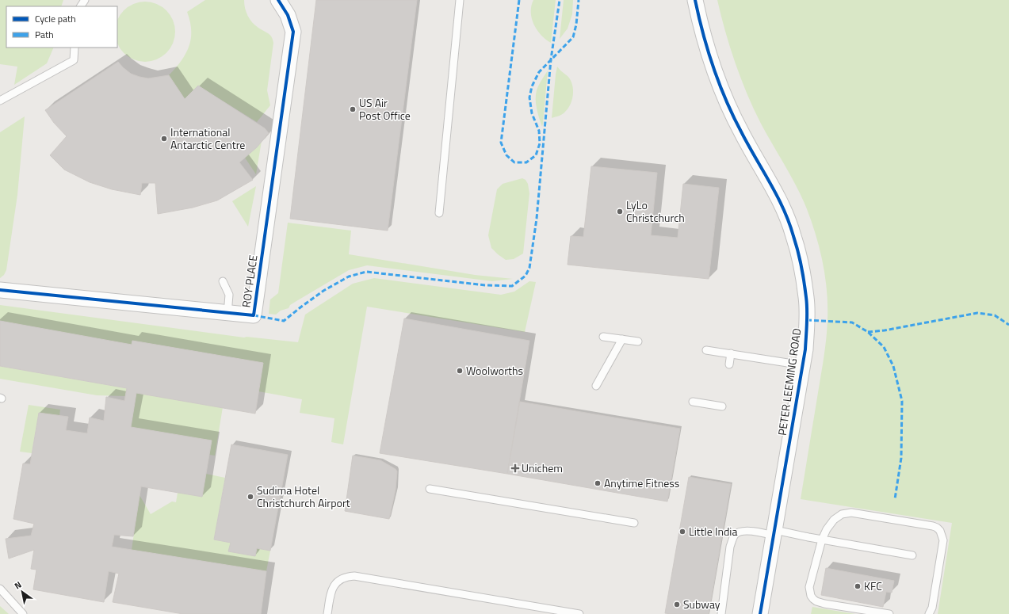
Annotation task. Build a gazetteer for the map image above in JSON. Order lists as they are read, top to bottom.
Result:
{
  "streets": {
    "street": ["ROY PLACE", "PETER LEEMING ROAD"]
  },
  "places": {
    "other": [
      "US Air Post Office",
      "International Antarctic Centre",
      "LyLo Christchurch",
      "Woolworths",
      "Anytime Fitness",
      "Sudima Hotel Christchurch Airport",
      "Little India",
      "KFC",
      "Subway"
    ],
    "health": ["Unichem"]
  },
  "legend": ["Cycle path", "Path"],
  "north": "top left"
}
